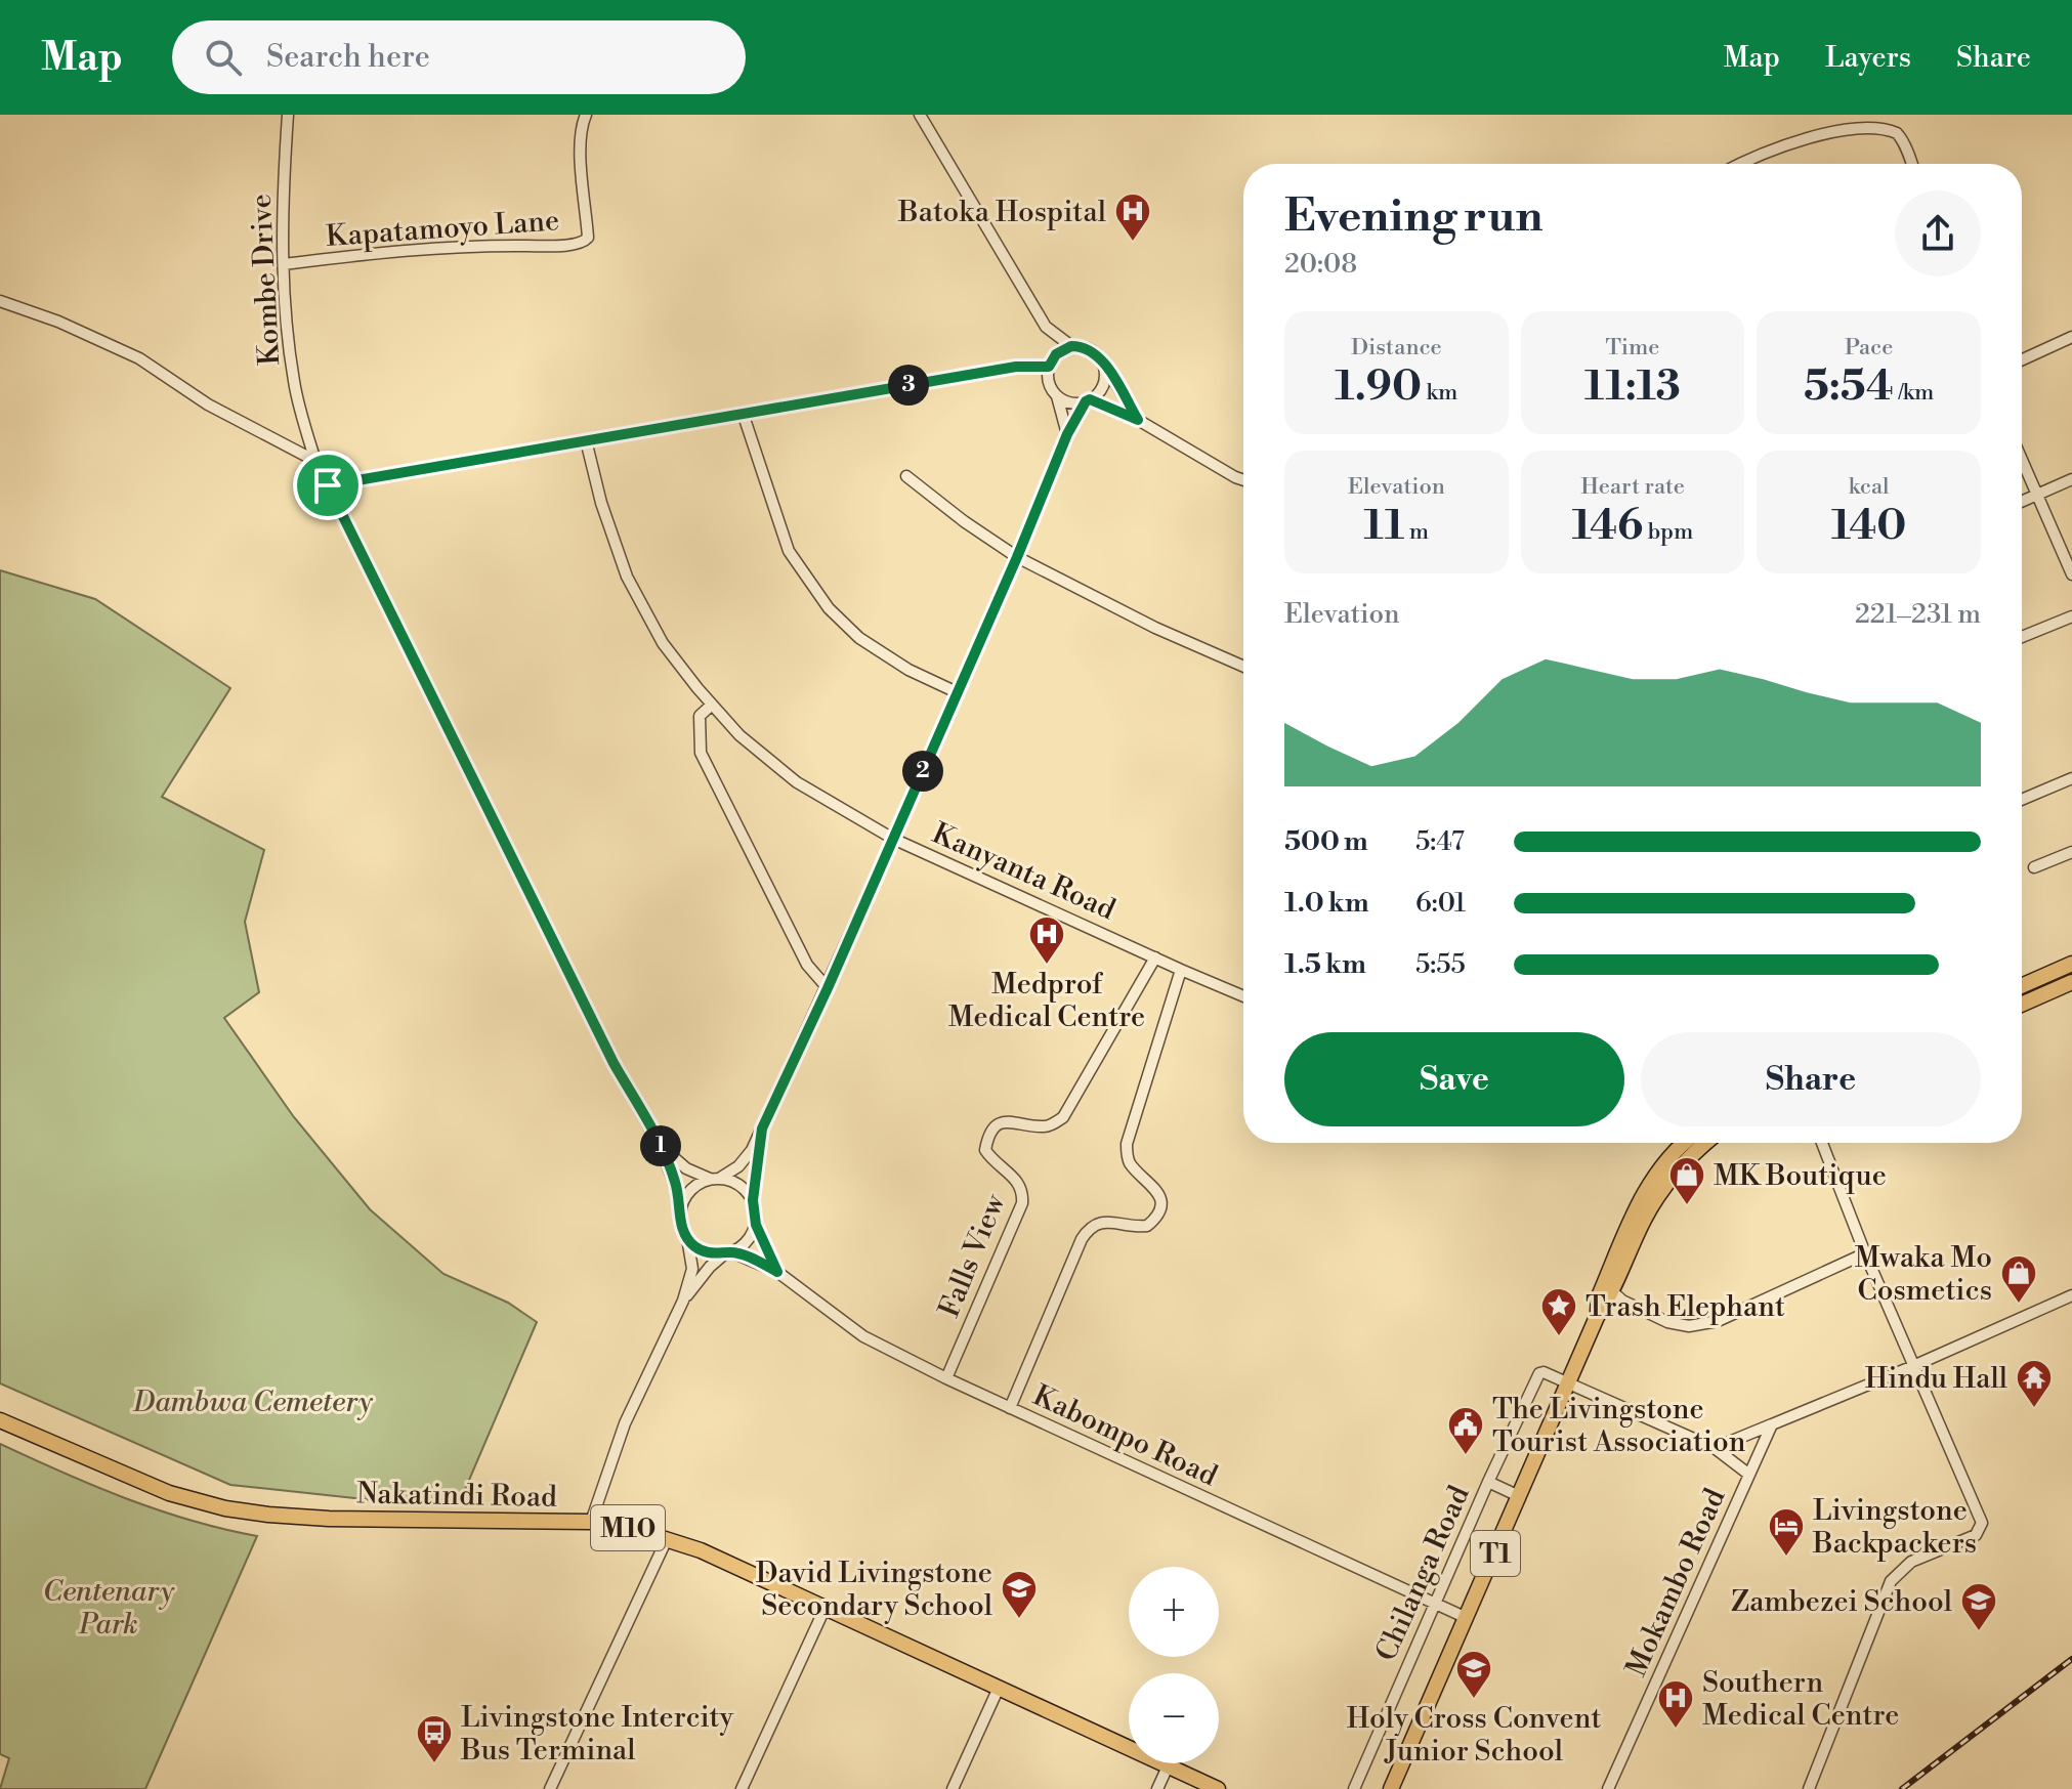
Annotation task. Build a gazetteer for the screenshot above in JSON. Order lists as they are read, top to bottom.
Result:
{
  "streets": {
    "highway": ["Nakatindi Road", "M10", "T1"],
    "street": [
      "Kapatamoyo Lane",
      "Kombe Drive",
      "Kanyanta Road",
      "Falls View",
      "Kabompo Road",
      "Chilanga Road",
      "Mokambo Road"
    ]
  },
  "crossings": [
    ["Kapatamoyo Lane", "Kombe Drive"],
    ["Kanyanta Road", "Falls View"],
    ["Falls View", "Kabompo Road"],
    ["Kabompo Road", "T1"],
    ["Kabompo Road", "Chilanga Road"],
    ["T1", "Chilanga Road"],
    ["Chilanga Road", "Mokambo Road"]
  ],
  "parks": ["Dambwa Cemetery", "Centenary Park"],
  "places": {
    "hospital": ["Batoka Hospital", "Medprof Medical Centre", "Southern Medical Centre"],
    "shop": ["MK Boutique", "Mwaka Mo Cosmetics"],
    "place": ["Trash Elephant"],
    "temple": ["Hindu Hall"],
    "public building": ["The Livingstone Tourist Association"],
    "hotel": ["Livingstone Backpackers"],
    "school or university": ["David Livingstone Secondary School", "Zambezei School", "Holy Cross Convent Junior School"],
    "bus stop": ["Livingstone Intercity Bus Terminal"]
  },
  "page": {
    "header": "Map",
    "search": "Search here",
    "nav": ["Map", "Layers", "Share"],
    "heading": ["Evening run", "20:08"],
    "stats": [
      ["Distance", "1.90 km"],
      ["Time", "11:13"],
      ["Pace", "5:54 /km"],
      ["Elevation", "11 m"],
      ["Heart rate", "146 bpm"],
      ["kcal", "140"]
    ],
    "pins": ["3", "2", "1"],
    "chart": ["Elevation", "221–231 m"],
    "list": [
      {
        "name": "500 m",
        "note": "5:47"
      },
      {
        "name": "1.0 km",
        "note": "6:01"
      },
      {
        "name": "1.5 km",
        "note": "5:55"
      }
    ],
    "buttons": ["Save", "Share"],
    "map_buttons": ["+", "−"]
  }
}
